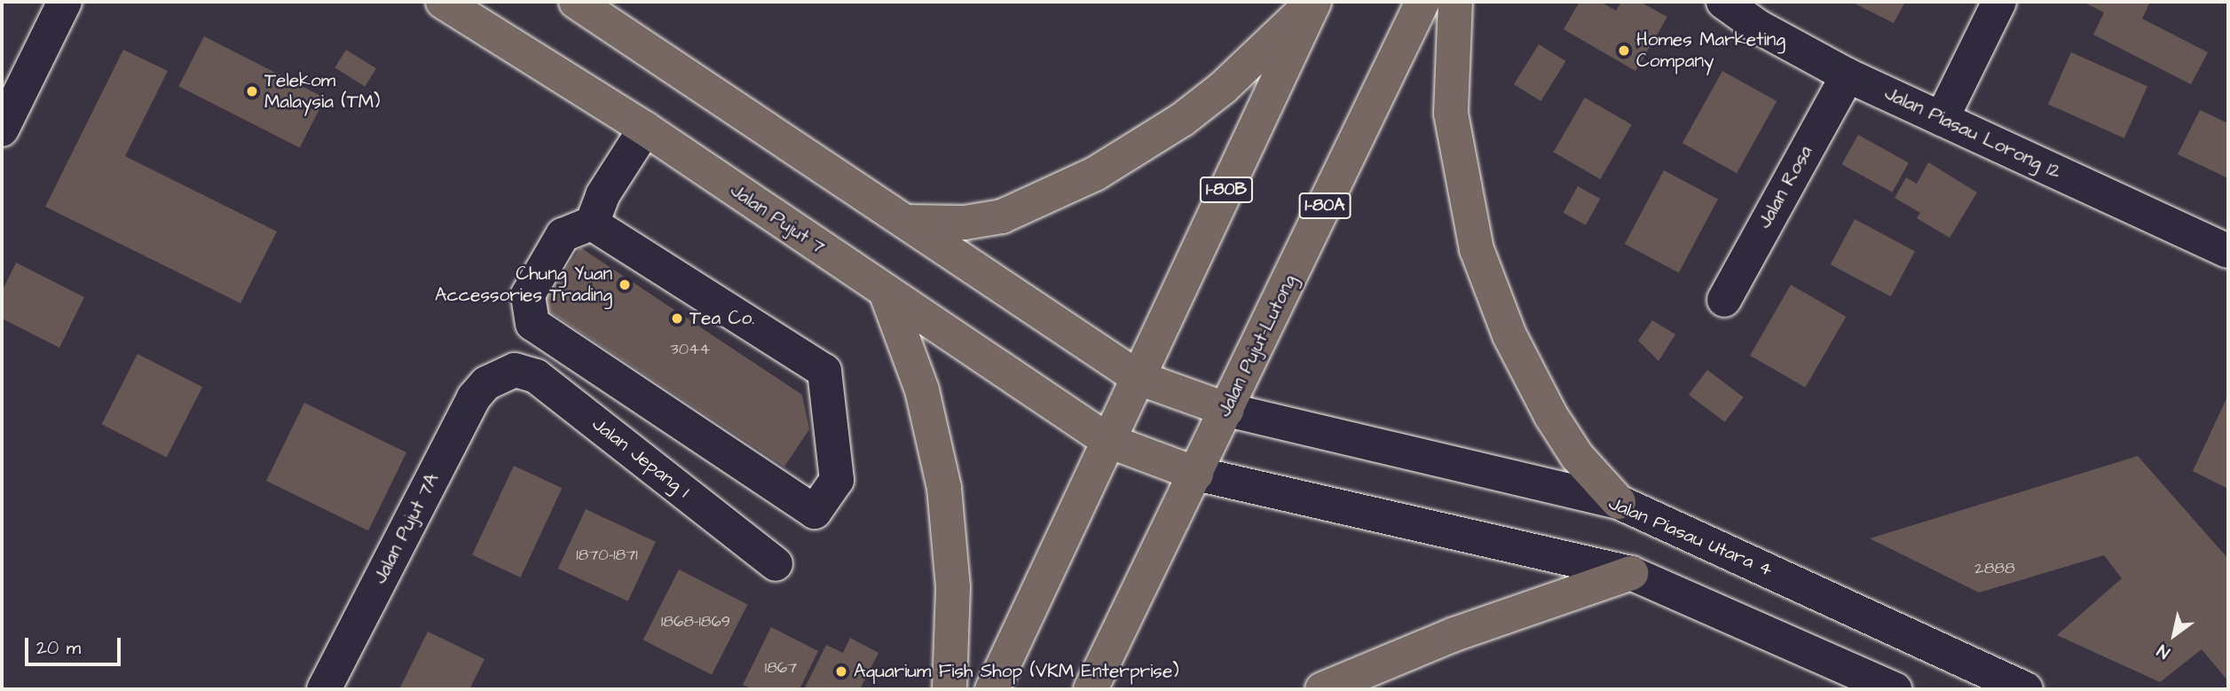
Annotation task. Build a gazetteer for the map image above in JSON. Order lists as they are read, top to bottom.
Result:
{
  "streets": {
    "main road": [
      "1-80B",
      "1-80A",
      "Jalan Pujut 7",
      "Jalan Pujut-Lutong"
    ],
    "street": [
      "Jalan Piasau Lorong 12",
      "Jalan Rosa",
      "Jalan Jepang 1",
      "Jalan Pujut 7A",
      "Jalan Piasau Utara 4"
    ]
  },
  "crossings": [
    ["Jalan Piasau Lorong 12", "Jalan Rosa"],
    ["1-80B", "Jalan Pujut 7"],
    ["Jalan Pujut 7", "Jalan Pujut-Lutong"],
    ["Jalan Pujut-Lutong", "Jalan Piasau Utara 4"],
    ["Jalan Jepang 1", "Jalan Pujut 7A"]
  ],
  "places": [
    "Homes Marketing Company",
    "Telekom Malaysia (TM)",
    "Chung Yuan Accessories Trading",
    "Tea Co.",
    "Aquarium Fish Shop (VKM Enterprise)"
  ],
  "house_numbers": [
    "3044",
    "1870-1871",
    "2888",
    "1868-1869",
    "1867"
  ],
  "scale_bar": "20 m",
  "north": "bottom left"
}
